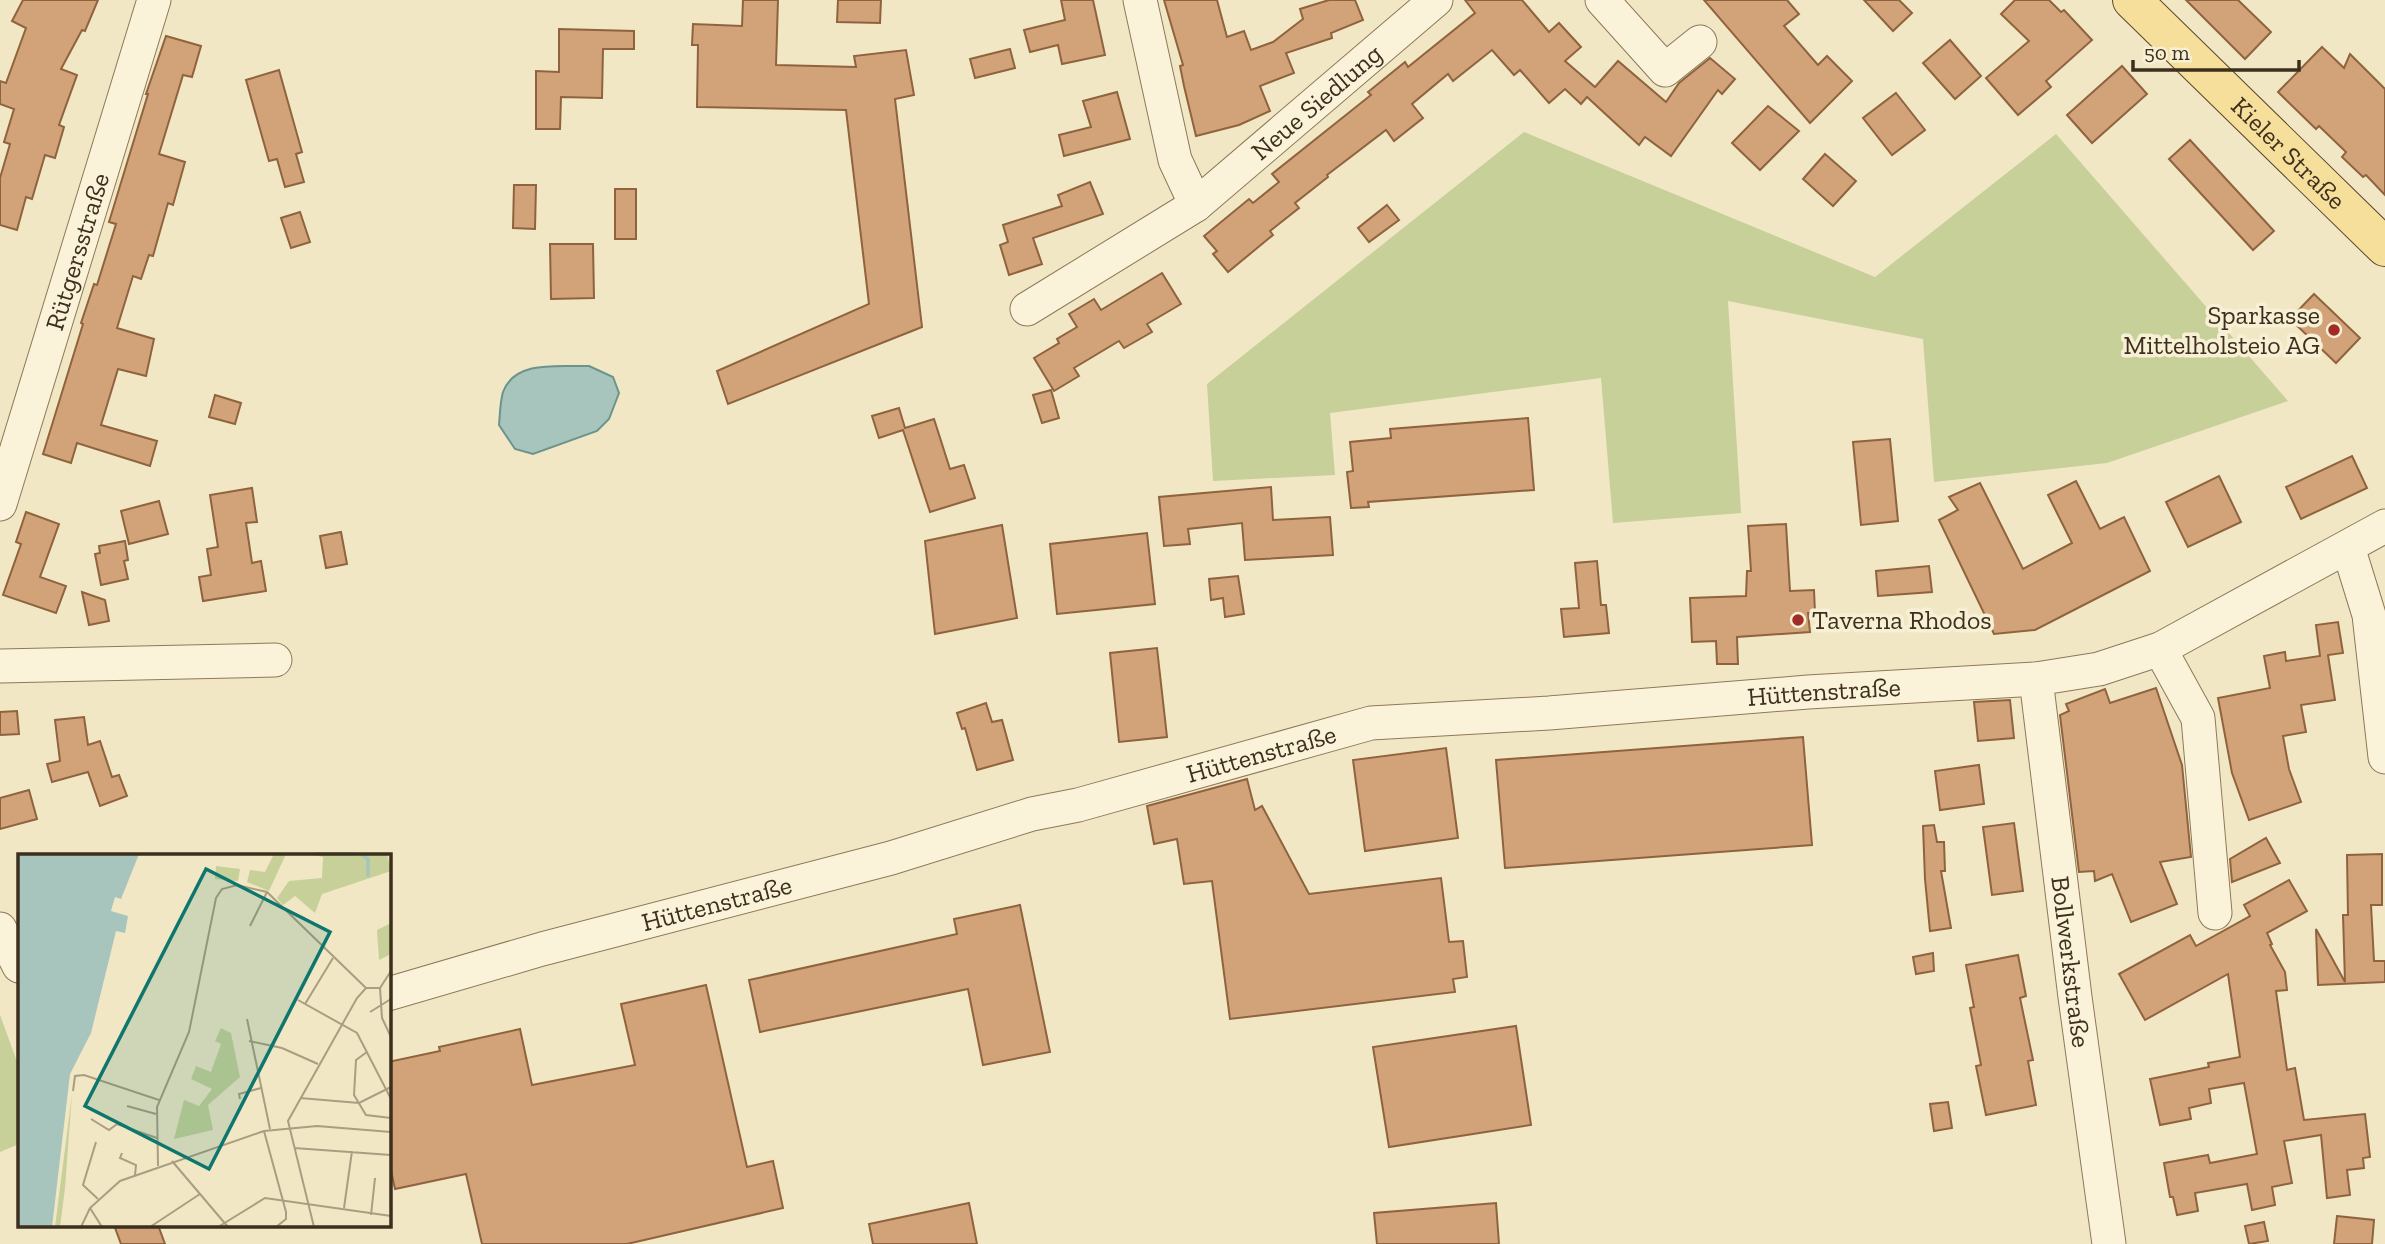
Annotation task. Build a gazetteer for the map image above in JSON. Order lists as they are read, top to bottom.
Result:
{
  "streets": {
    "main road": ["Kieler Straße"],
    "street": [
      "Neue Siedlung",
      "Rütgersstraße",
      "Hüttenstraße",
      "Bollwerkstraße"
    ]
  },
  "crossings": [
    ["Hüttenstraße", "Bollwerkstraße"]
  ],
  "places": ["Sparkasse Mittelholsteio AG", "Taverna Rhodos"],
  "scale_bar": "50 m"
}
